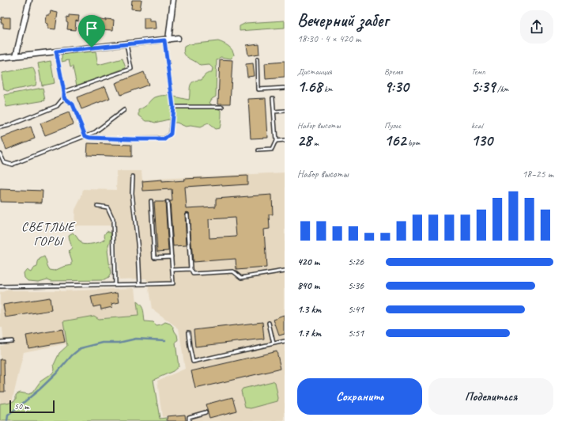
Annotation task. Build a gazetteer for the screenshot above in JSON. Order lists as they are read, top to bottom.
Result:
{
  "districts": ["СВЕТЛЫЕ ГОРЫ"],
  "scale_bar": "50 m",
  "page": {
    "heading": ["Вечерний забег", "18:30 · 4 × 420 m"],
    "stats": [
      ["Дистанция", "1.68 km"],
      ["Время", "9:30"],
      ["Темп", "5:39 /km"],
      ["Набор высоты", "28 m"],
      ["Пульс", "162 bpm"],
      ["kcal", "130"]
    ],
    "chart": ["Набор высоты", "18–25 m"],
    "list": [
      {
        "name": "420 m",
        "note": "5:26"
      },
      {
        "name": "840 m",
        "note": "5:36"
      },
      {
        "name": "1.3 km",
        "note": "5:41"
      },
      {
        "name": "1.7 km",
        "note": "5:51"
      }
    ],
    "buttons": ["Сохранить", "Поделиться"],
    "scale": "50 m"
  }
}
